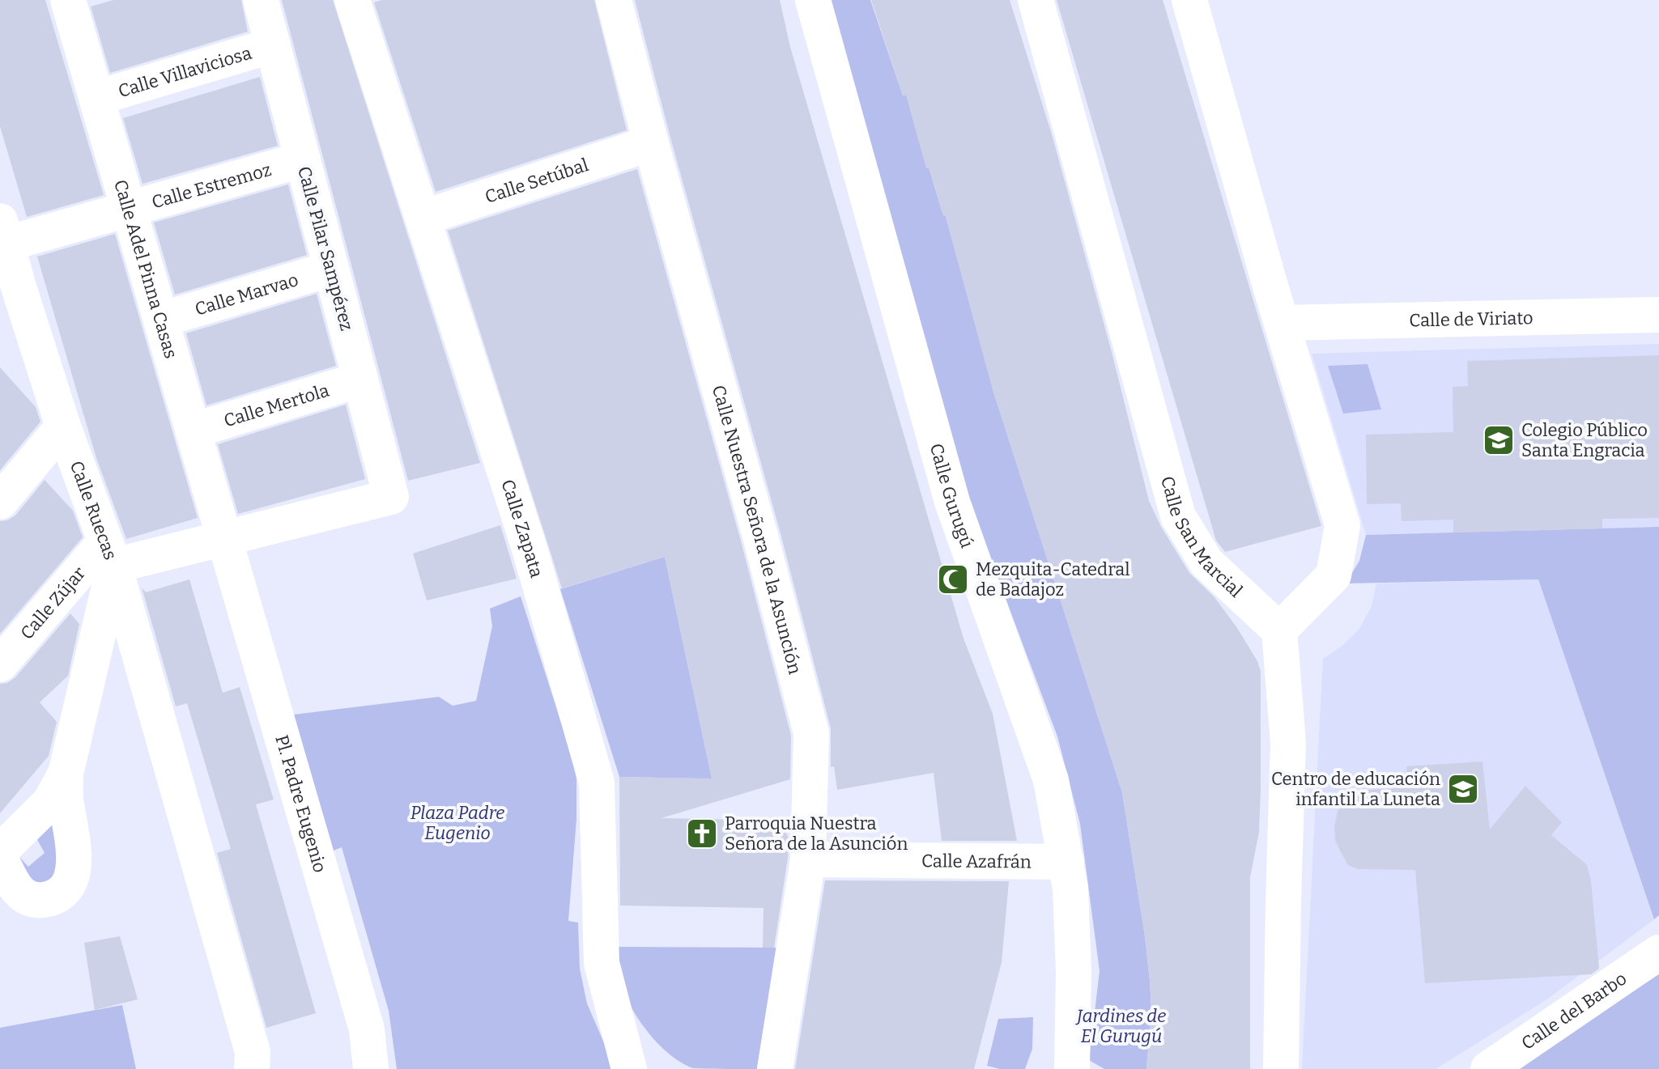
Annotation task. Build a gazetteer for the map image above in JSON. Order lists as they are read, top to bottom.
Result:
{
  "streets": {
    "street": [
      "Calle Villaviciosa",
      "Calle Setúbal",
      "Calle Estremoz",
      "Calle Pilar Sampérez",
      "Calle Adel Pinna Casas",
      "Calle Marvao",
      "Calle de Viriato",
      "Calle Mertola",
      "Calle Gurugú",
      "Calle Ruecas",
      "Calle Zapata",
      "Calle Nuestra Señora de la Asunción",
      "Calle San Marcial",
      "Calle Zújar",
      "Pl. Padre Eugenio",
      "Calle Azafrán",
      "Calle del Barbo"
    ]
  },
  "crossings": [
    ["Calle Villaviciosa", "Calle Pilar Sampérez"],
    ["Calle Villaviciosa", "Calle Adel Pinna Casas"],
    ["Calle Setúbal", "Calle Zapata"],
    ["Calle Setúbal", "Calle Nuestra Señora de la Asunción"],
    ["Calle Estremoz", "Calle Pilar Sampérez"],
    ["Calle Estremoz", "Calle Adel Pinna Casas"],
    ["Calle Estremoz", "Calle Ruecas"],
    ["Calle Pilar Sampérez", "Calle Adel Pinna Casas"],
    ["Calle Pilar Sampérez", "Calle Marvao"],
    ["Calle Pilar Sampérez", "Calle Mertola"],
    ["Calle Pilar Sampérez", "Pl. Padre Eugenio"],
    ["Calle Adel Pinna Casas", "Calle Marvao"],
    ["Calle Adel Pinna Casas", "Calle Mertola"],
    ["Calle Adel Pinna Casas", "Pl. Padre Eugenio"],
    ["Calle Gurugú", "Calle Azafrán"],
    ["Calle Ruecas", "Calle Zújar"],
    ["Calle Nuestra Señora de la Asunción", "Calle Azafrán"]
  ],
  "parks": ["Plaza Padre Eugenio", "Jardines de El Gurugú"],
  "places": {
    "school or university": ["Colegio Público Santa Engracia", "Centro de educación infantil La Luneta"],
    "mosque": ["Mezquita-Catedral de Badajoz"],
    "church": ["Parroquia Nuestra Señora de la Asunción"]
  }
}
